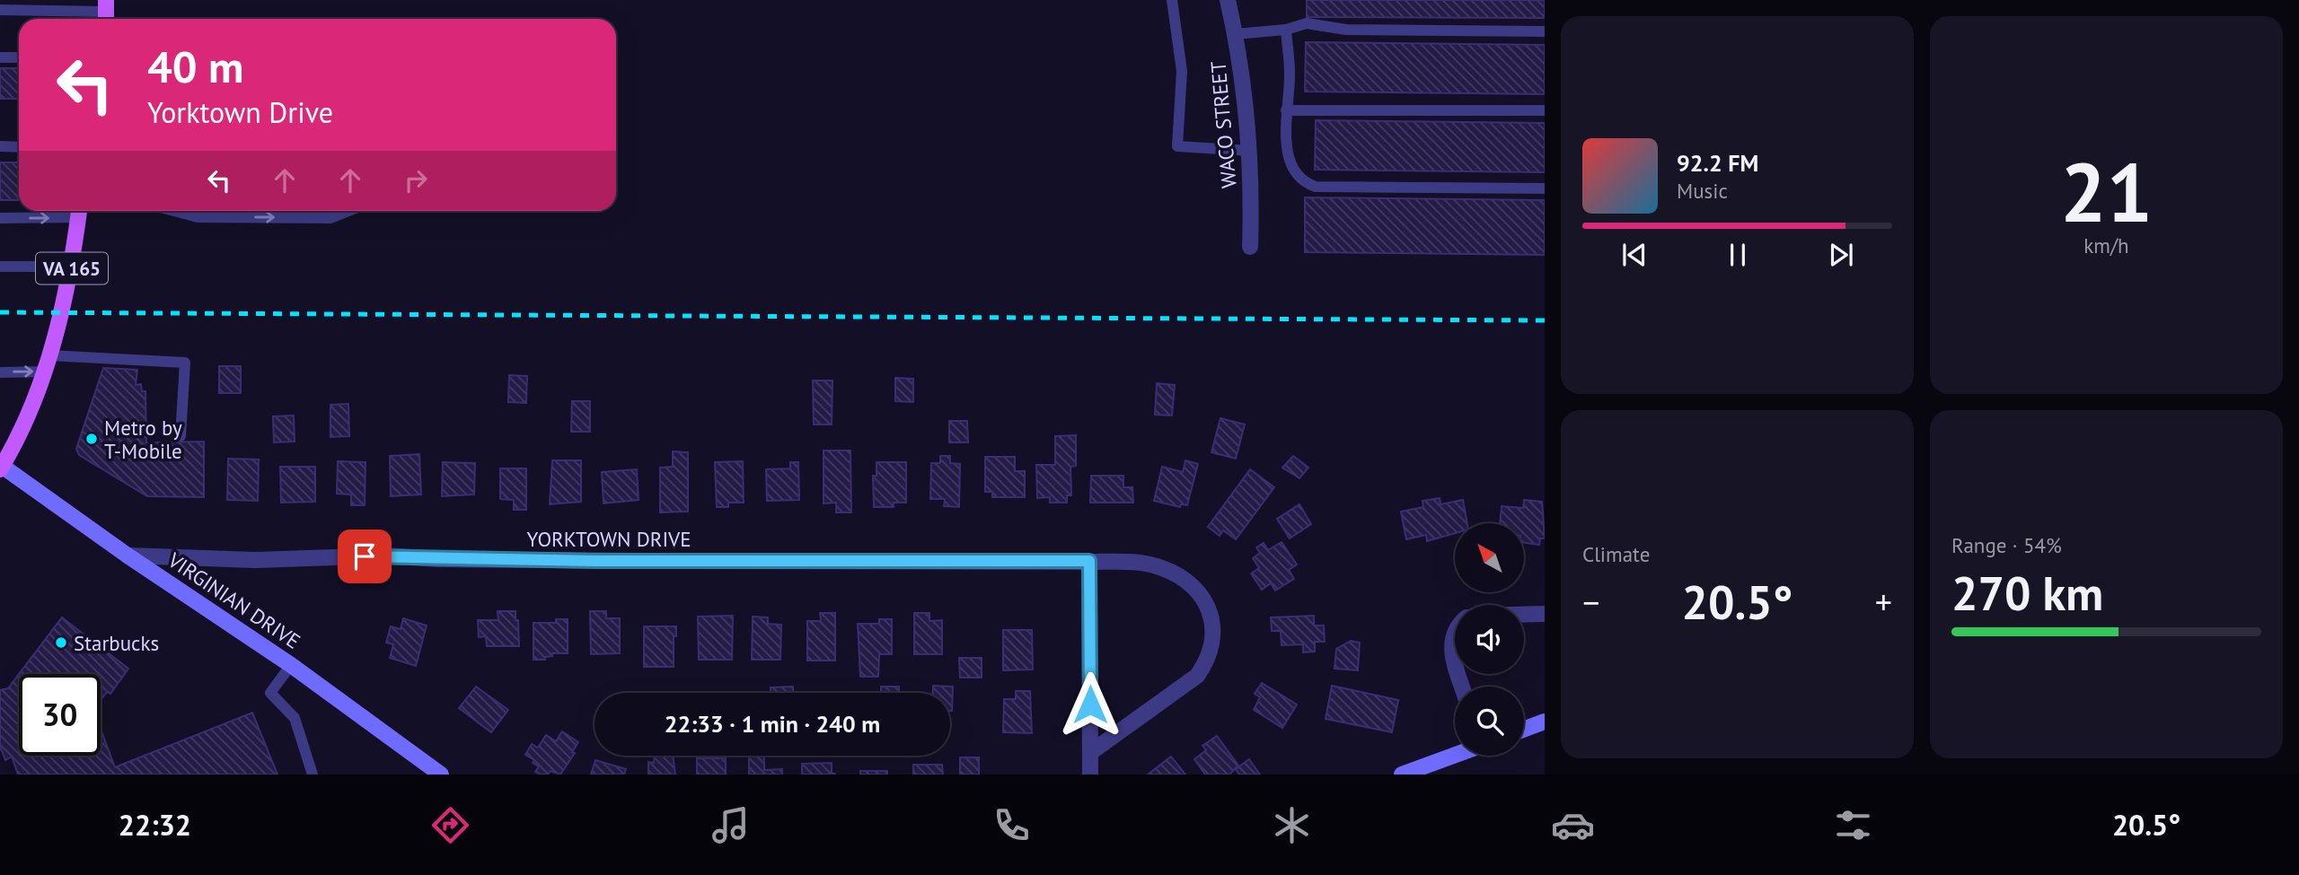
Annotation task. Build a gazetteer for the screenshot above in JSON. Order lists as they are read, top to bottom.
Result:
{
  "streets": {
    "main road": ["VA 165"],
    "street": ["WACO STREET", "YORKTOWN DRIVE", "VIRGINIAN DRIVE"]
  },
  "crossings": [
    ["VA 165", "VIRGINIAN DRIVE"],
    ["YORKTOWN DRIVE", "VIRGINIAN DRIVE"]
  ],
  "places": ["Metro by T-Mobile", "Starbucks"],
  "north": "top left",
  "page": {
    "tile": [
      ["21", "km/h"],
      "Climate",
      ["Range · 54%", "270 km"]
    ],
    "turn": ["40 m", "Yorktown Drive"],
    "song": ["92.2 FM", "Music"],
    "heat": ["−", "20.5°", "+"],
    "limit": "30",
    "trip": "22:33 · 1 min · 240 m",
    "tabs": ["22:32", "20.5°"]
  }
}
